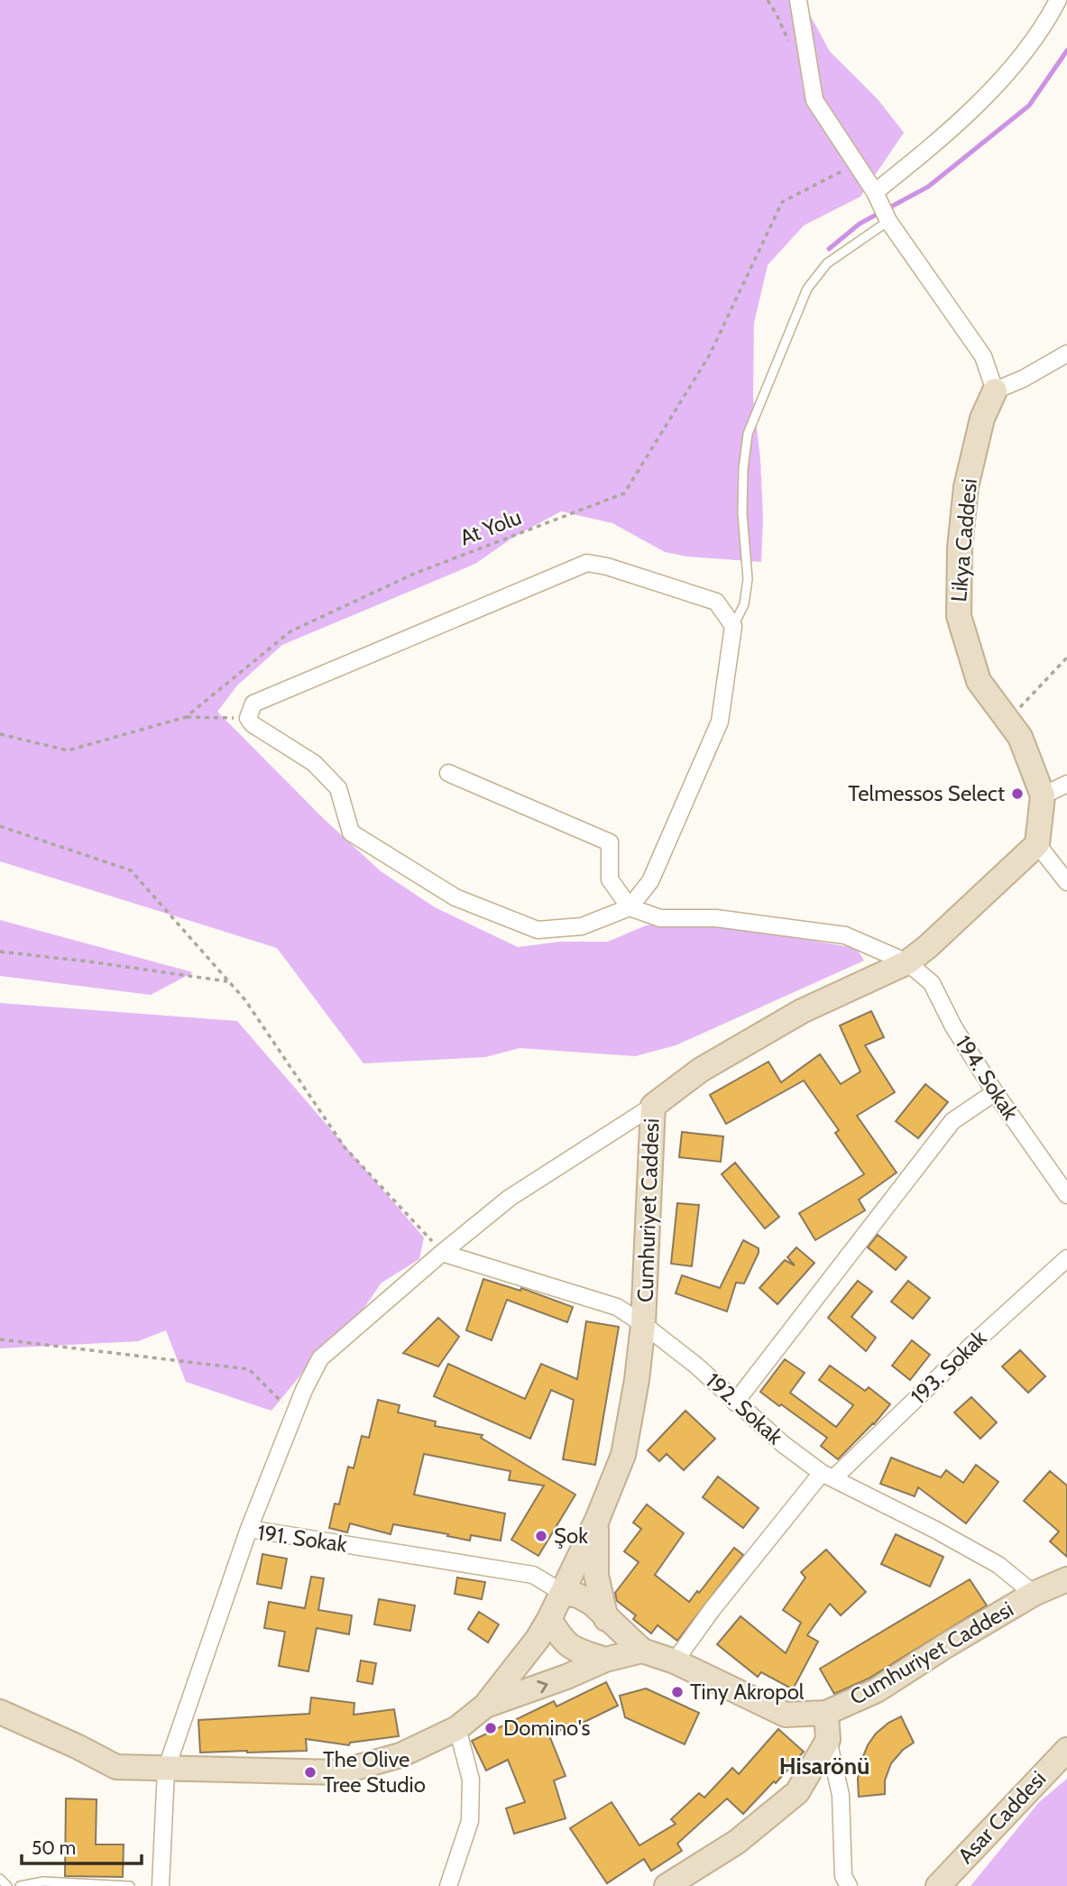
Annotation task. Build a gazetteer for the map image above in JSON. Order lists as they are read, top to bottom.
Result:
{
  "streets": {
    "street": [
      "Likya Caddesi",
      "194. Sokak",
      "Cumhuriyet Caddesi",
      "193. Sokak",
      "192. Sokak",
      "191. Sokak",
      "Asar Caddesi"
    ],
    "path": ["At Yolu"]
  },
  "crossings": [
    ["194. Sokak", "Cumhuriyet Caddesi"],
    ["Cumhuriyet Caddesi", "193. Sokak"],
    ["Cumhuriyet Caddesi", "192. Sokak"],
    ["Cumhuriyet Caddesi", "191. Sokak"],
    ["193. Sokak", "192. Sokak"]
  ],
  "districts": ["Hisarönü"],
  "places": [
    "Telmessos Select",
    "Şok",
    "Tiny Akropol",
    "Domino's",
    "The Olive Tree Studio"
  ],
  "scale_bar": "50 m"
}
